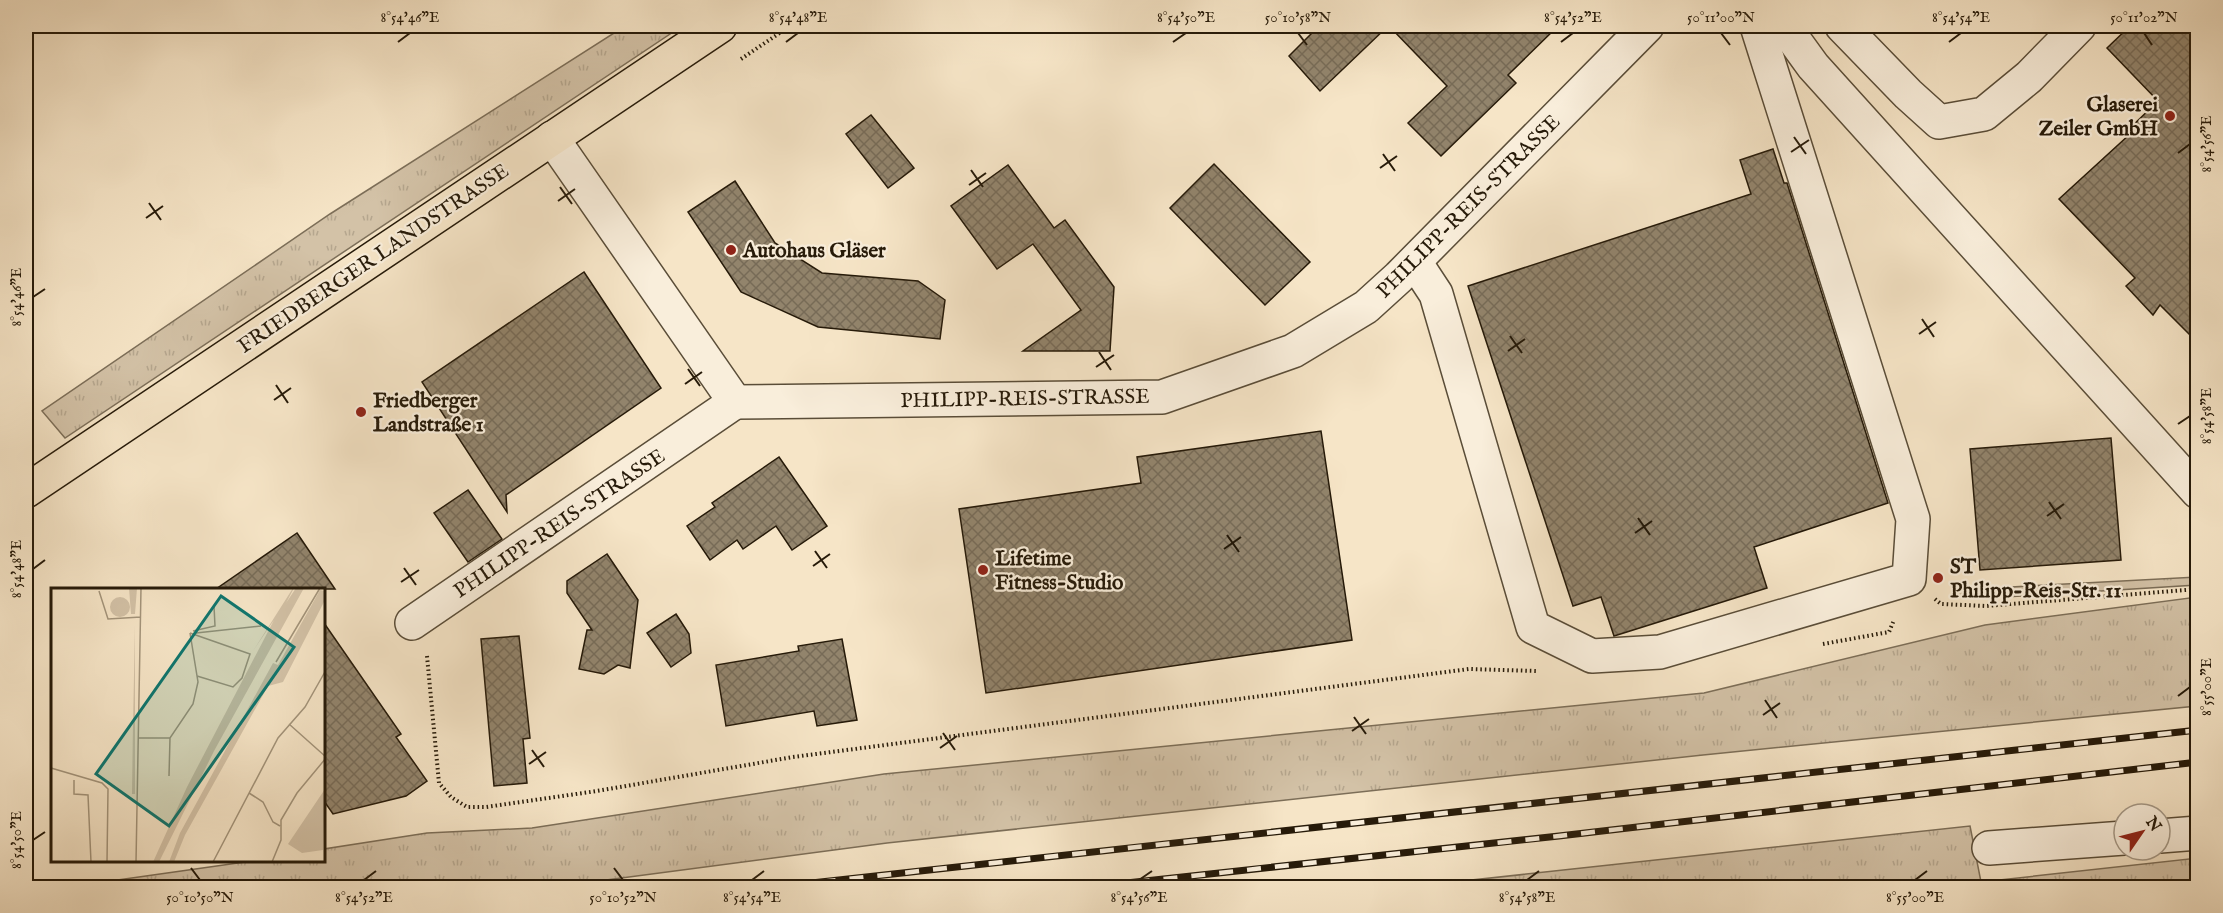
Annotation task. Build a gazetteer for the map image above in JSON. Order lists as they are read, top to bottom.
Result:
{
  "streets": {
    "main road": ["FRIEDBERGER LANDSTRASSE"],
    "street": ["PHILIPP-REIS-STRASSE"]
  },
  "places": [
    "Glaserei Zeiler GmbH",
    "Autohaus Gläser",
    "Friedberger Landstraße 1",
    "Lifetime Fitness-Studio",
    "ST Philipp-Reis-Str. 11"
  ],
  "north": "top right",
  "coordinates": [
    "8°54'46\"E",
    "8°54'48\"E",
    "8°54'50\"E",
    "50°10'58\"N",
    "8°54'52\"E",
    "50°11'00\"N",
    "8°54'54\"E",
    "50°11'02\"N",
    "8°54'56\"E",
    "8°54'58\"E",
    "8°55'00\"E",
    "50°10'50\"N",
    "50°10'52\"N"
  ]
}
